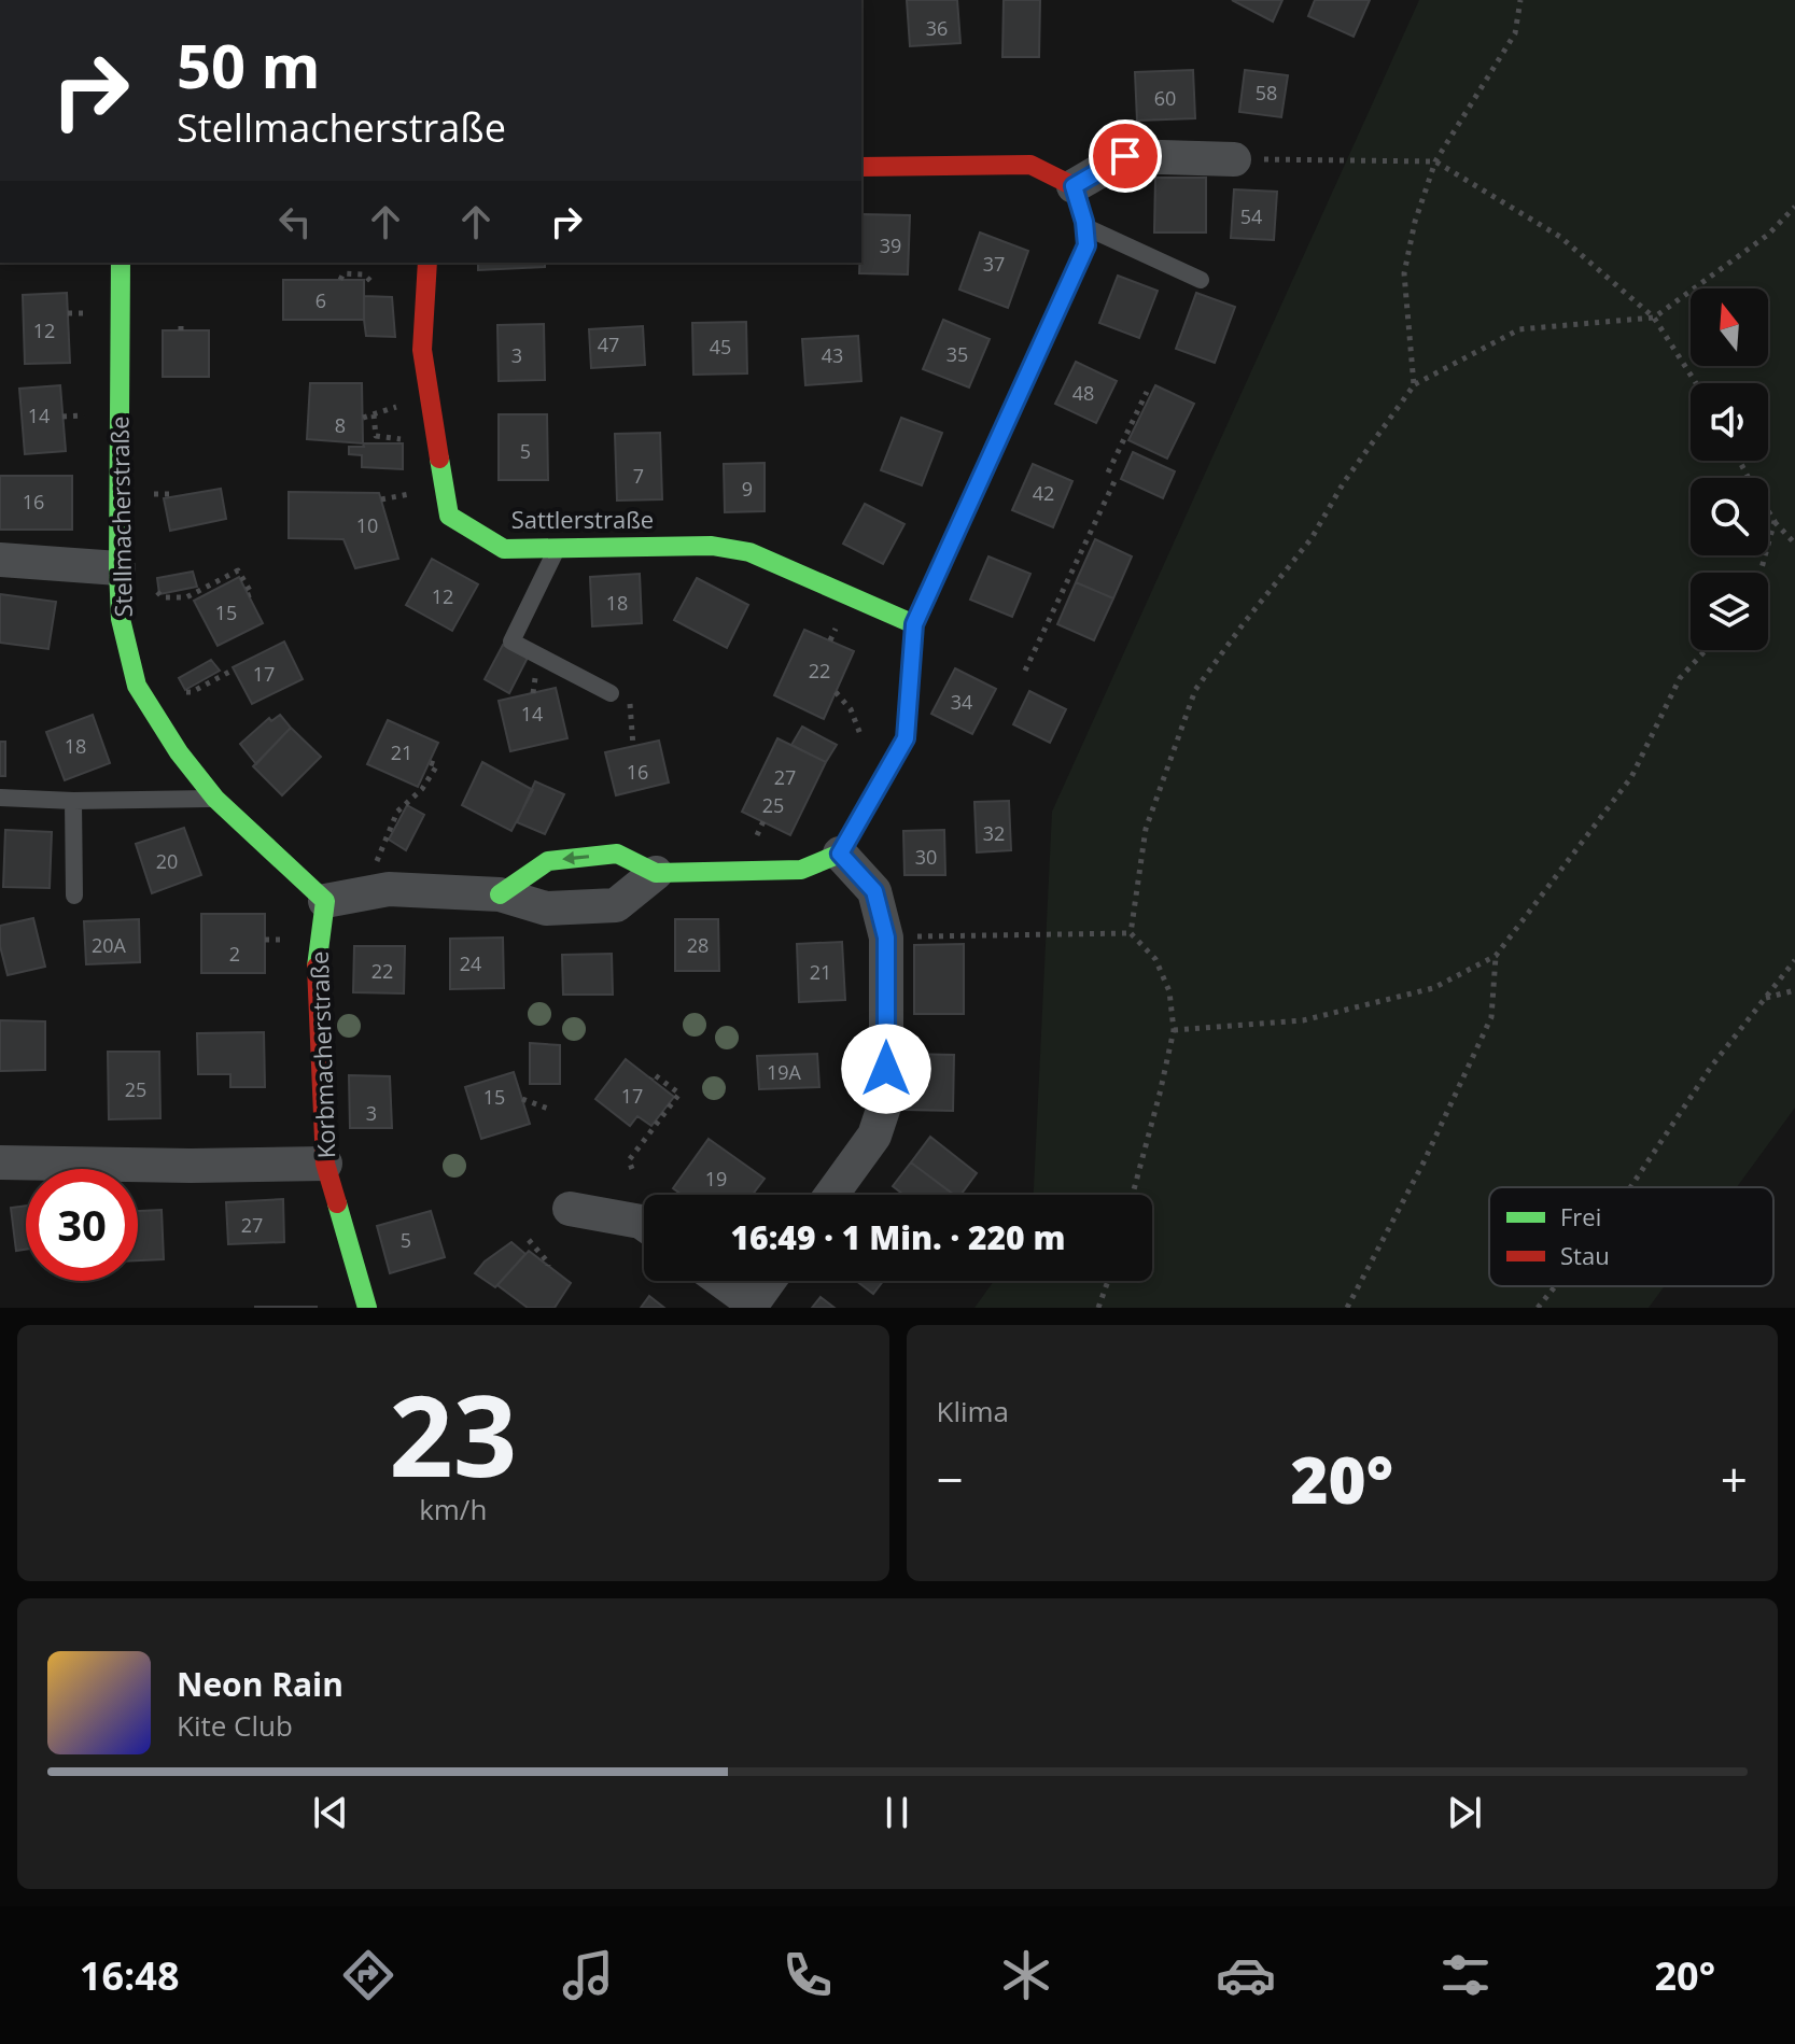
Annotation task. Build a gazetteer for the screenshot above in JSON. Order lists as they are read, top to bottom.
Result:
{
  "streets": {
    "street": ["Stellmacherstraße", "Sattlerstraße", "Korbmacherstraße"]
  },
  "crossings": [
    ["Stellmacherstraße", "Korbmacherstraße"]
  ],
  "house_numbers": [
    "36",
    "58",
    "60",
    "54",
    "39",
    "37",
    "6",
    "12",
    "47",
    "45",
    "35",
    "3",
    "43",
    "48",
    "14",
    "8",
    "5",
    "7",
    "9",
    "42",
    "16",
    "10",
    "12",
    "18",
    "15",
    "22",
    "17",
    "34",
    "14",
    "18",
    "21",
    "16",
    "27",
    "25",
    "32",
    "30",
    "20",
    "20A",
    "28",
    "2",
    "24",
    "22",
    "21",
    "19A",
    "25",
    "17",
    "15",
    "3",
    "19",
    "27",
    "5"
  ],
  "legend": ["Frei", "Stau"],
  "north": "top",
  "page": {
    "turn": ["50 m", "Stellmacherstraße"],
    "limit": "30",
    "trip": "16:49 · 1 Min. · 220 m",
    "tile": [
      ["23", "km/h"],
      "Klima"
    ],
    "heat": ["−", "20°", "+"],
    "song": ["Neon Rain", "Kite Club"],
    "tabs": ["16:48", "20°"]
  }
}
